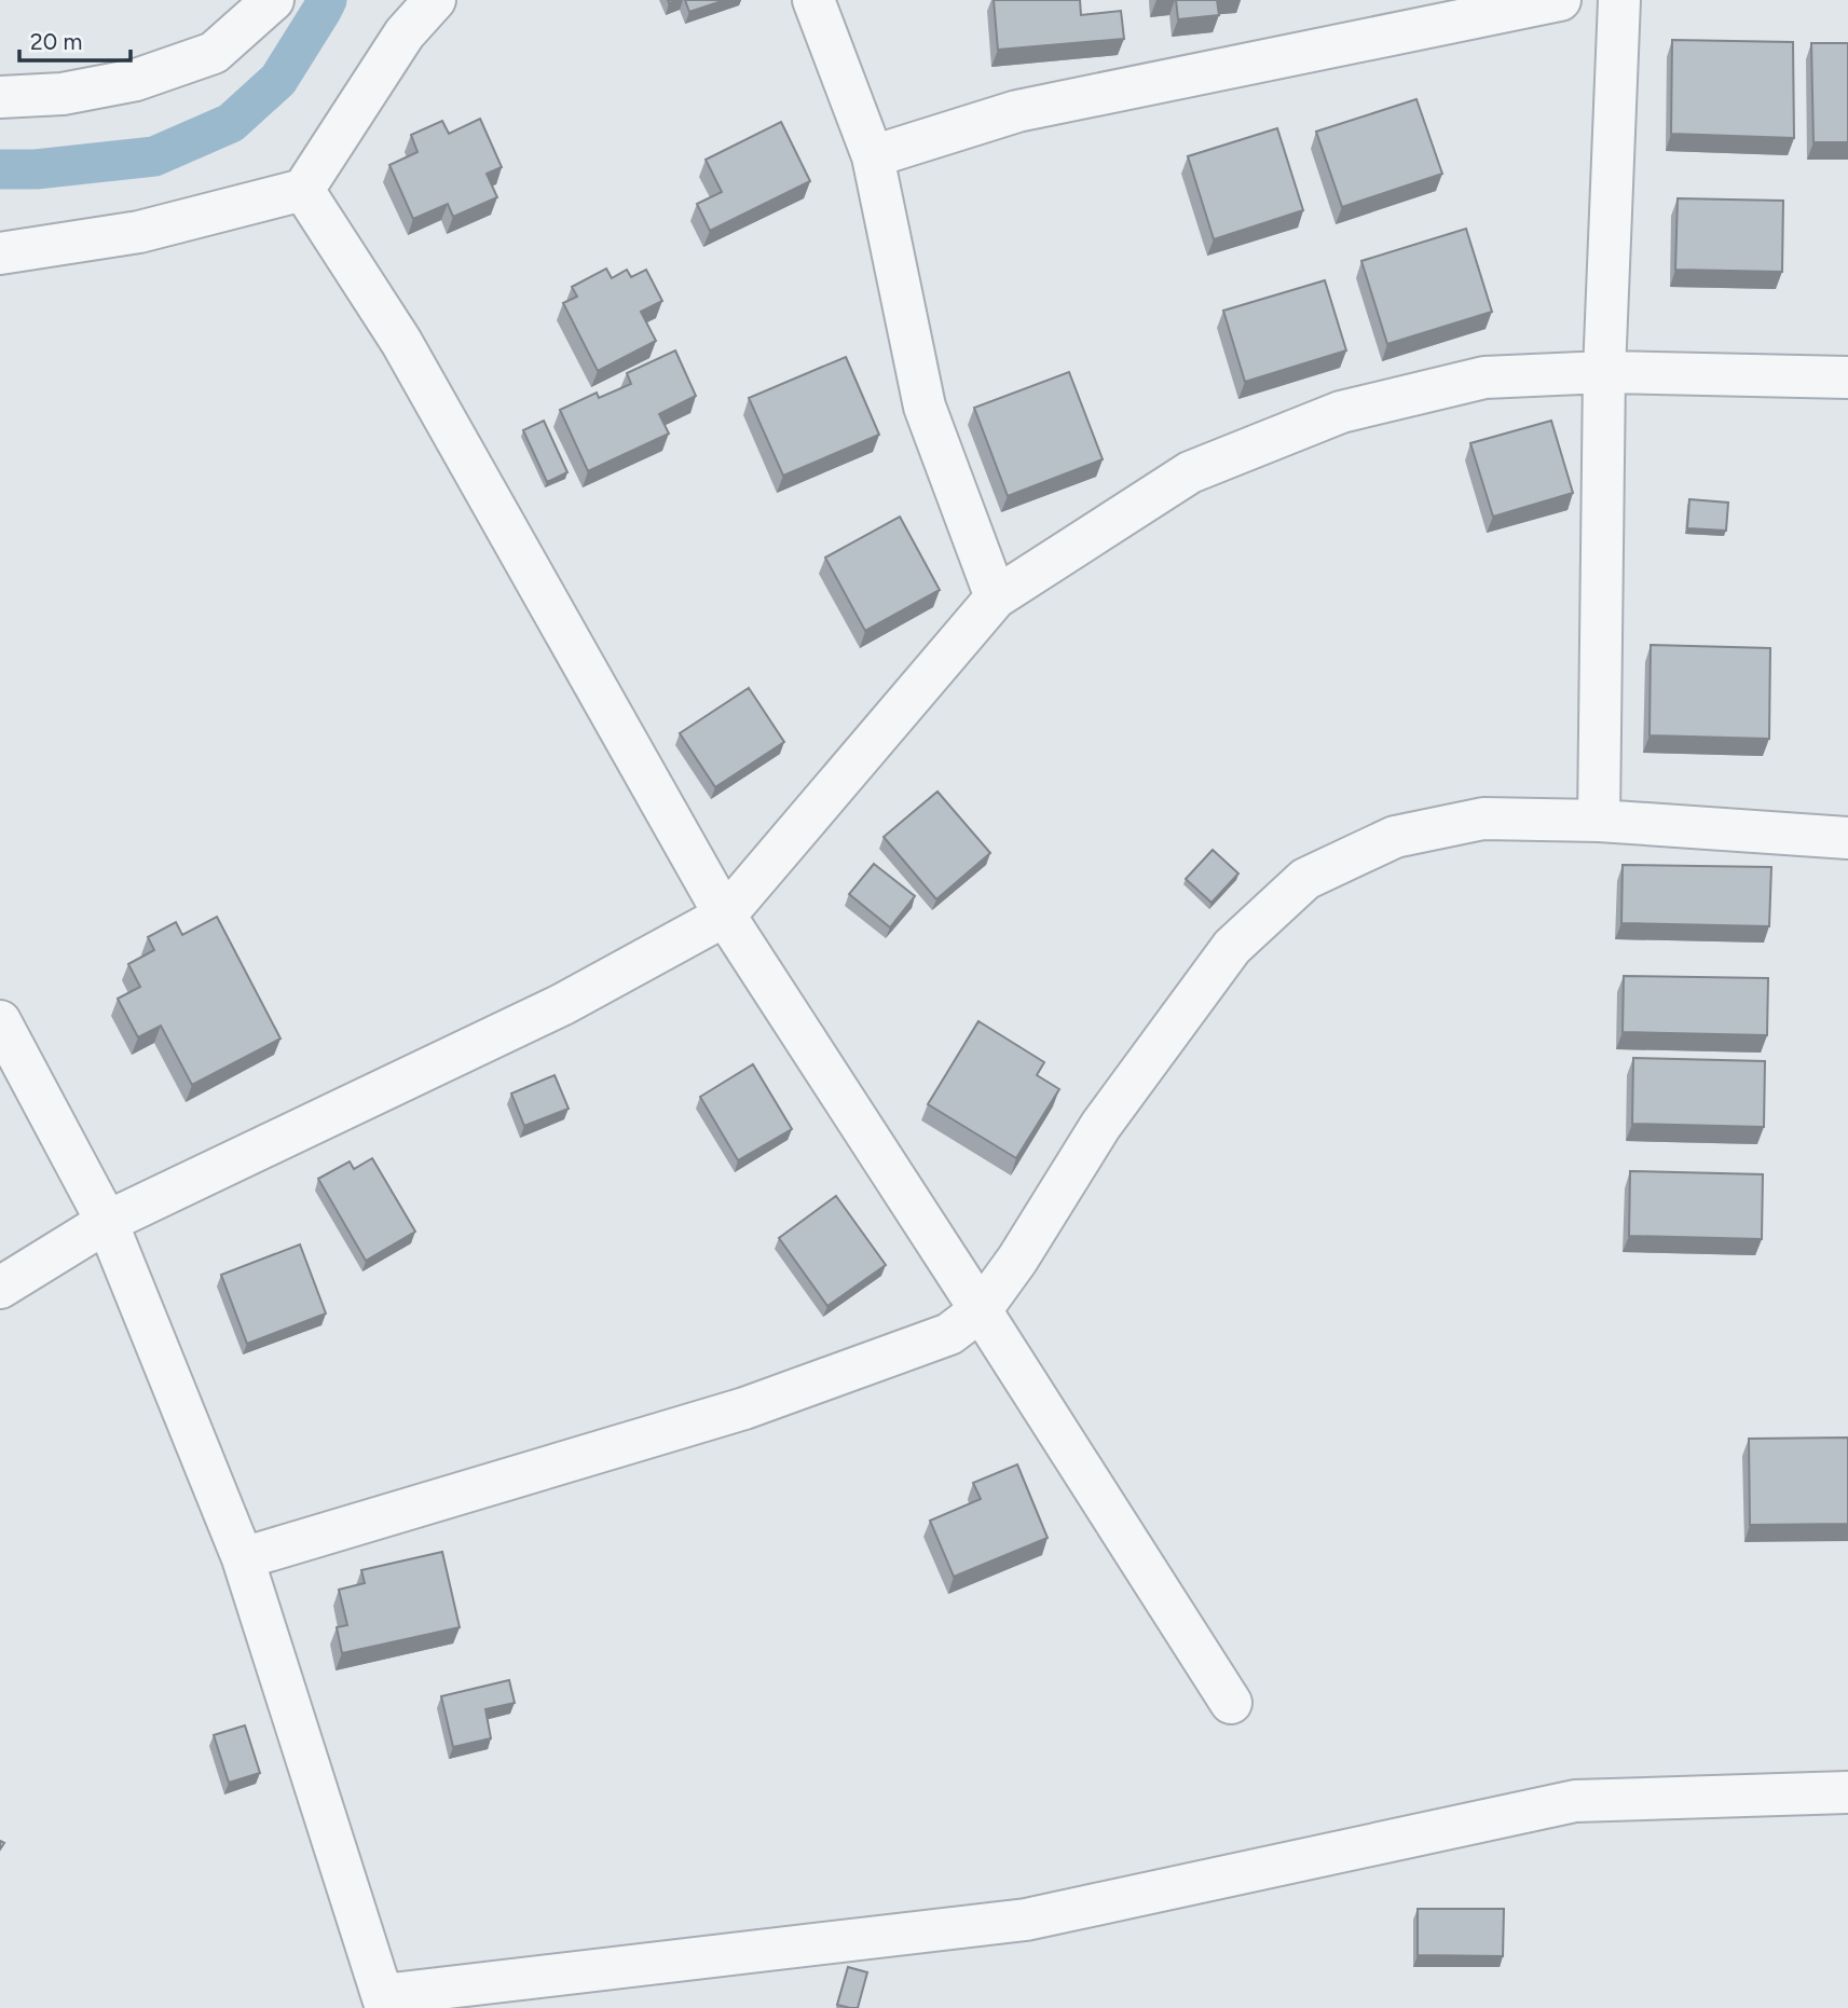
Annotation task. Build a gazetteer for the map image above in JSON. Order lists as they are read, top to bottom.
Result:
{
  "scale_bar": "20 m"
}
